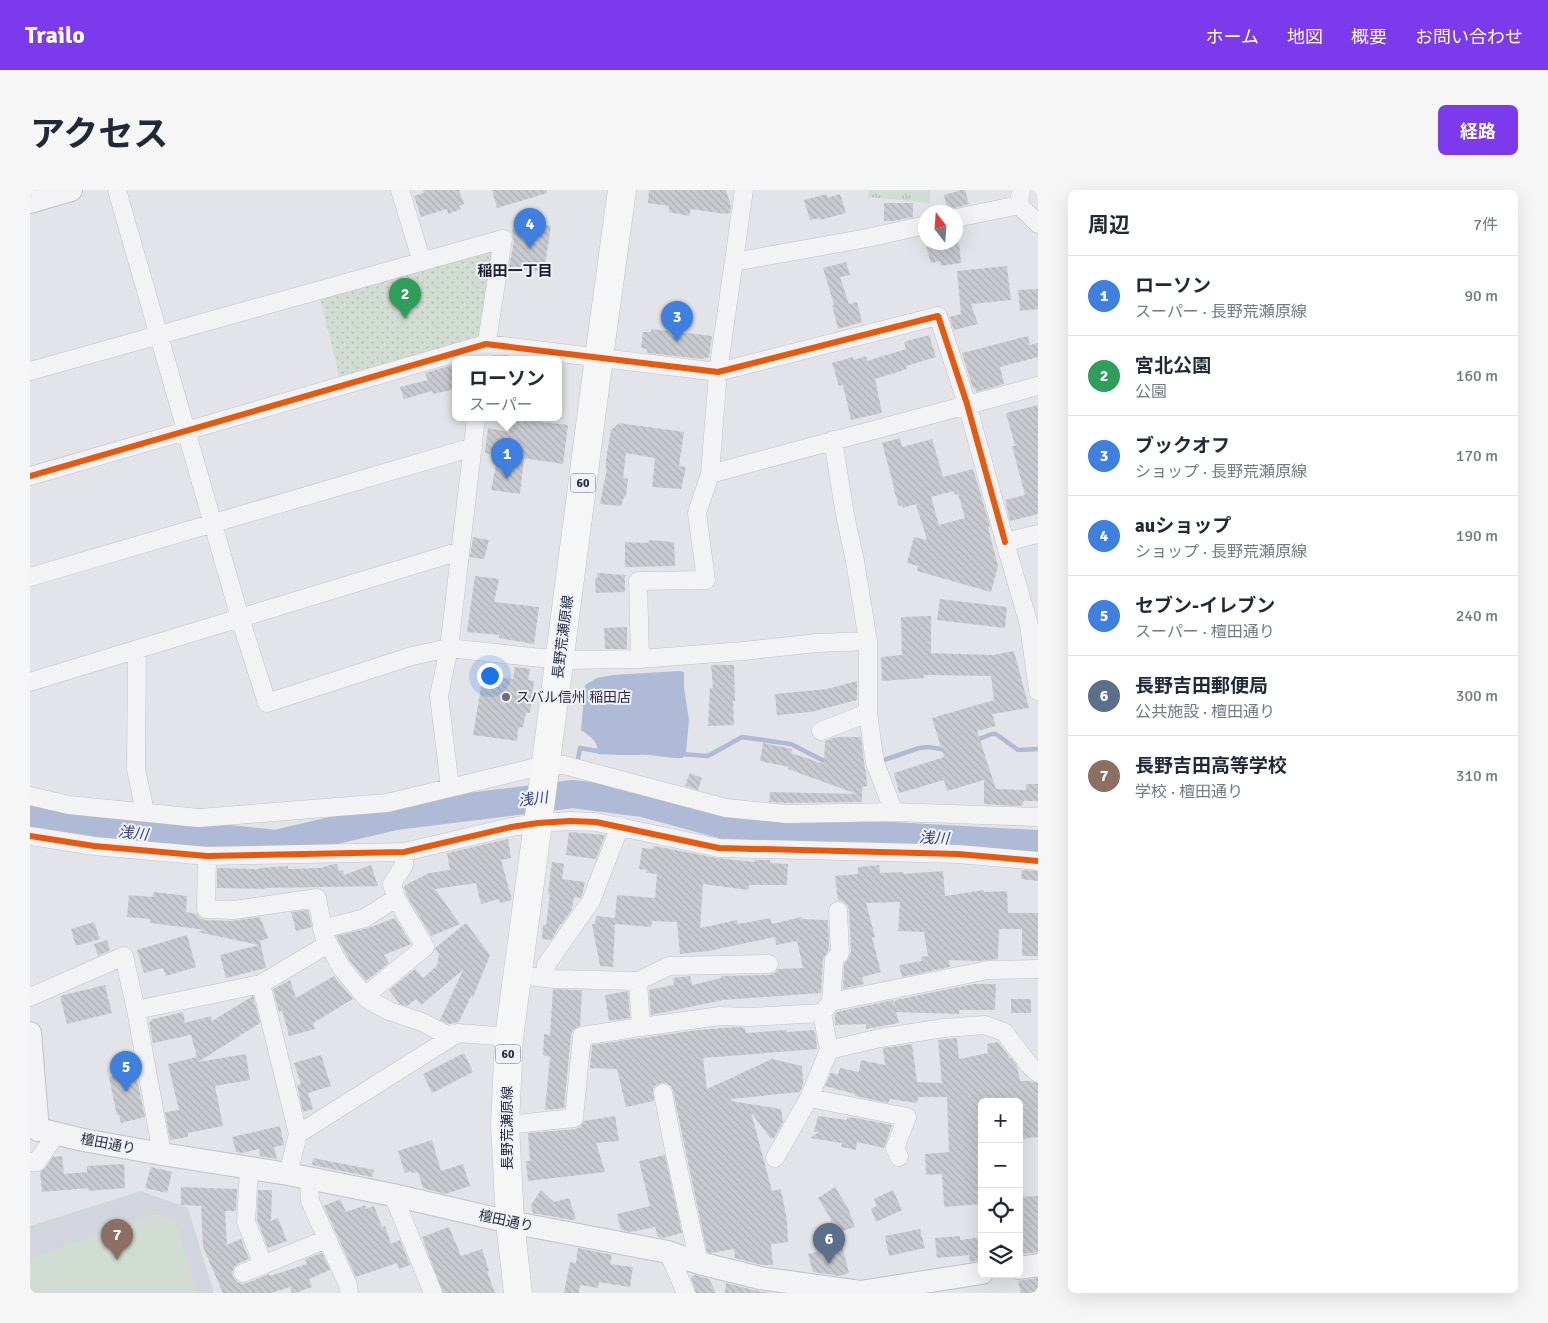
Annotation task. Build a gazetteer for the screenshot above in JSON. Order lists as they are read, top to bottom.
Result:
{
  "streets": {
    "main road": ["60", "長野荒瀬原線"],
    "street": ["檀田通り"]
  },
  "crossings": [
    ["長野荒瀬原線", "檀田通り"]
  ],
  "districts": ["稲田一丁目"],
  "water": ["浅川"],
  "places": ["スバル信州 稲田店"],
  "north": "top",
  "page": {
    "header": "Trailo",
    "nav": [
      "ホーム",
      "地図",
      "概要",
      "お問い合わせ"
    ],
    "title": "アクセス",
    "buttons": "経路",
    "heading": ["周辺", "7件"],
    "pins": [
      "4",
      "2",
      "3",
      "1",
      "5",
      "7",
      "6"
    ],
    "list": [
      {
        "mark": "1",
        "name": "ローソン",
        "note": "スーパー · 長野荒瀬原線",
        "value": "90 m"
      },
      {
        "mark": "2",
        "name": "宮北公園",
        "note": "公園",
        "value": "160 m"
      },
      {
        "mark": "3",
        "name": "ブックオフ",
        "note": "ショップ · 長野荒瀬原線",
        "value": "170 m"
      },
      {
        "mark": "4",
        "name": "auショップ",
        "note": "ショップ · 長野荒瀬原線",
        "value": "190 m"
      },
      {
        "mark": "5",
        "name": "セブン-イレブン",
        "note": "スーパー · 檀田通り",
        "value": "240 m"
      },
      {
        "mark": "6",
        "name": "長野吉田郵便局",
        "note": "公共施設 · 檀田通り",
        "value": "300 m"
      },
      {
        "mark": "7",
        "name": "長野吉田高等学校",
        "note": "学校 · 檀田通り",
        "value": "310 m"
      }
    ],
    "popup": ["ローソン", "スーパー"],
    "map_buttons": ["+", "−"]
  }
}
